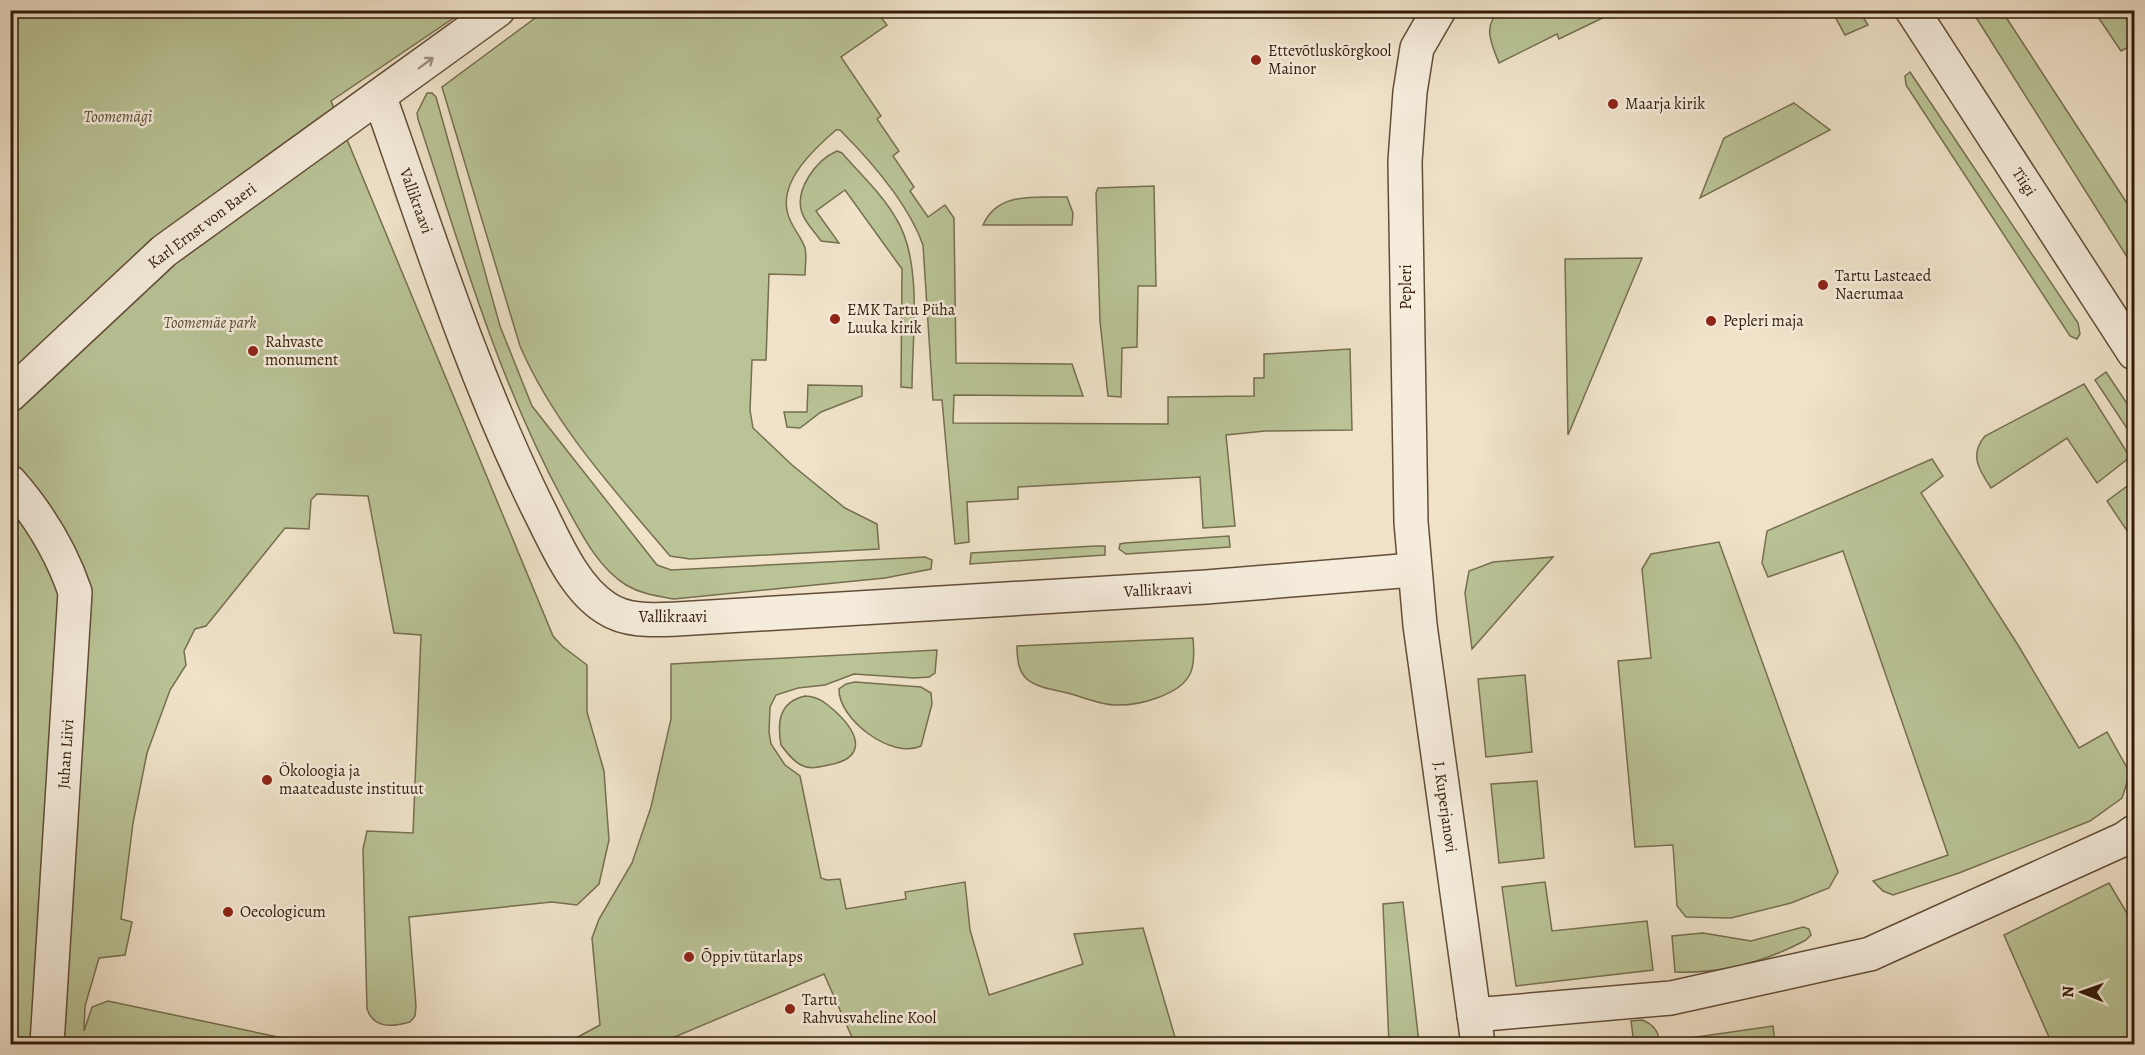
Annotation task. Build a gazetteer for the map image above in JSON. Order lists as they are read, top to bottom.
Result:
{
  "streets": {
    "street": [
      "Tiigi",
      "Vallikraavi",
      "Karl Ernst von Baeri",
      "Pepleri",
      "Juhan Liivi",
      "J. Kuperjanovi"
    ]
  },
  "crossings": [
    ["Vallikraavi", "Karl Ernst von Baeri"],
    ["Vallikraavi", "Pepleri"],
    ["Vallikraavi", "J. Kuperjanovi"],
    ["Pepleri", "J. Kuperjanovi"]
  ],
  "parks": ["Toomemägi", "Toomemäe park"],
  "places": [
    "Ettevõtluskõrgkool Mainor",
    "Maarja kirik",
    "Tartu Lasteaed Naerumaa",
    "EMK Tartu Püha Luuka kirik",
    "Pepleri maja",
    "Rahvaste monument",
    "Ökoloogia ja maateaduste instituut",
    "Oecologicum",
    "Õppiv tütarlaps",
    "Tartu Rahvusvaheline Kool"
  ],
  "north": "left"
}
